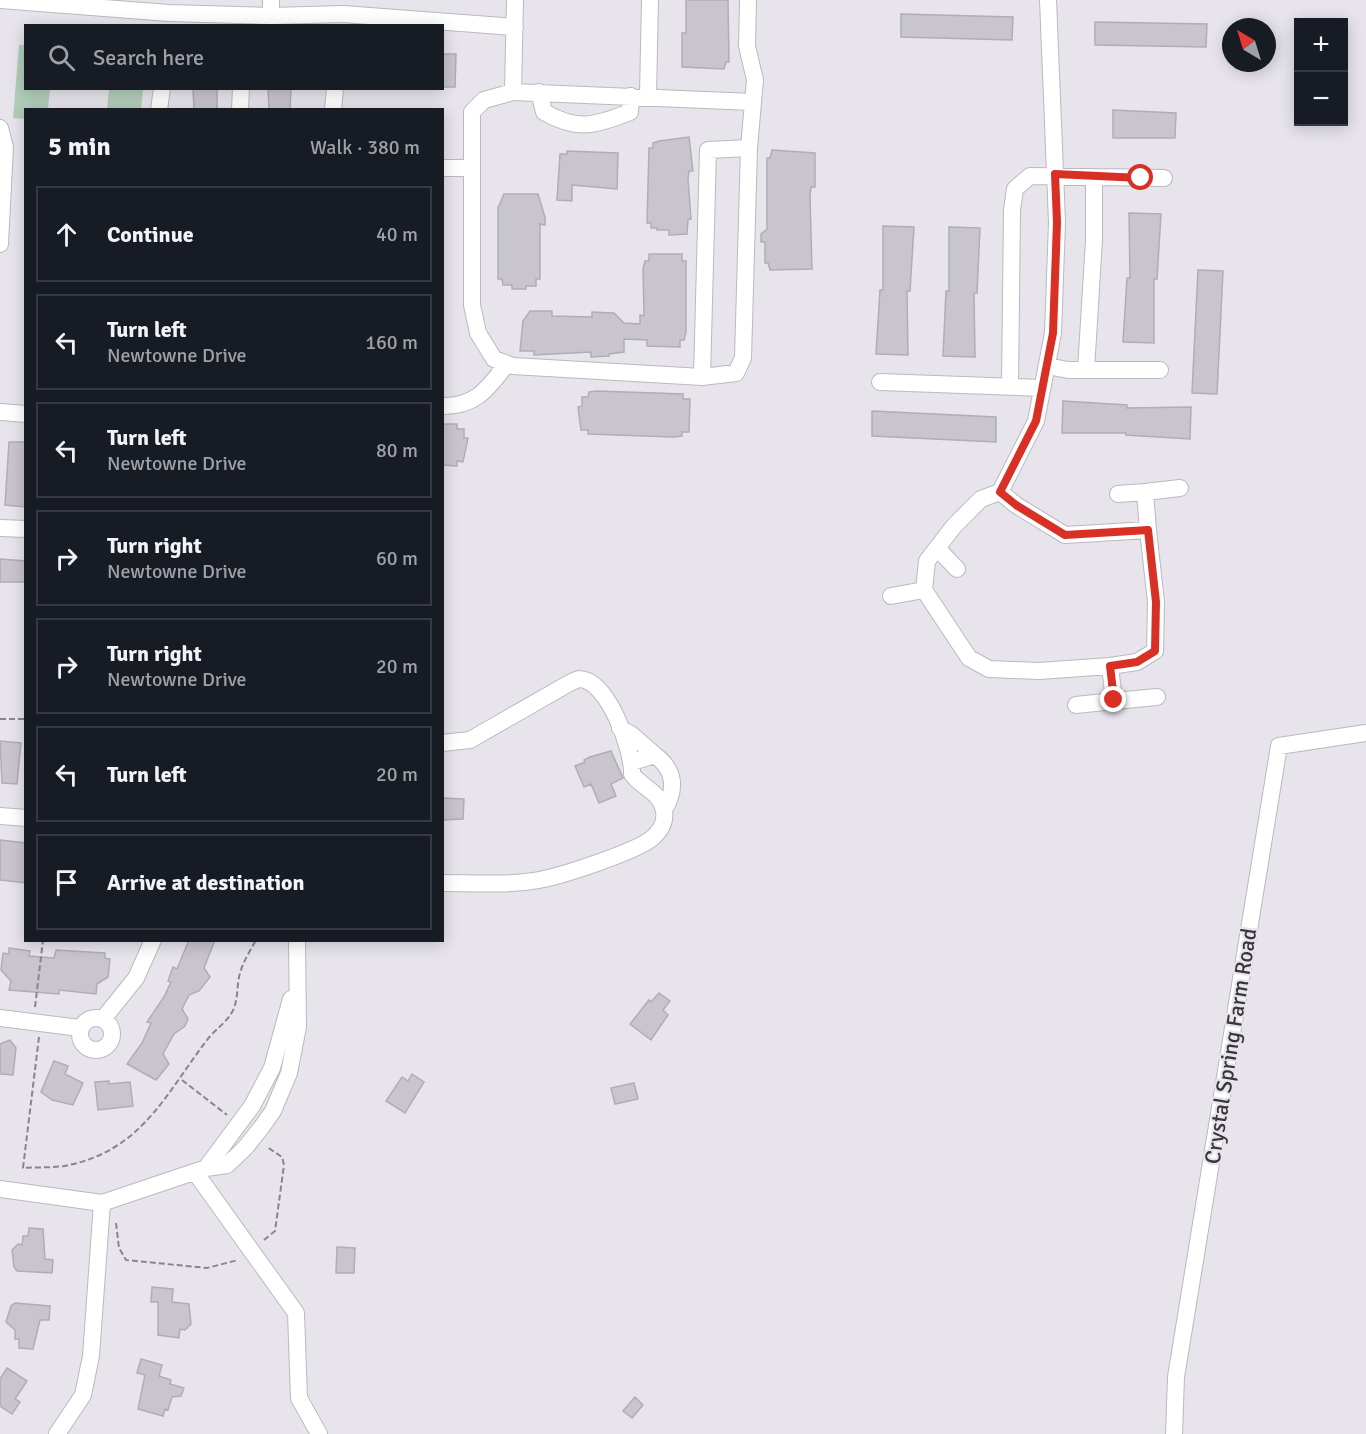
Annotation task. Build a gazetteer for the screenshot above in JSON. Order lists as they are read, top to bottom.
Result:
{
  "streets": {
    "street": ["Crystal Spring Farm Road"]
  },
  "north": "top left",
  "page": {
    "map_buttons": ["+", "−"],
    "search": "Search here",
    "heading": ["5 min", "Walk · 380 m"],
    "list": [
      ["Continue", "40 m"],
      ["Turn left", "Newtowne Drive", "160 m"],
      ["Turn left", "Newtowne Drive", "80 m"],
      ["Turn right", "Newtowne Drive", "60 m"],
      ["Turn right", "Newtowne Drive", "20 m"],
      ["Turn left", "20 m"],
      "Arrive at destination"
    ]
  }
}
